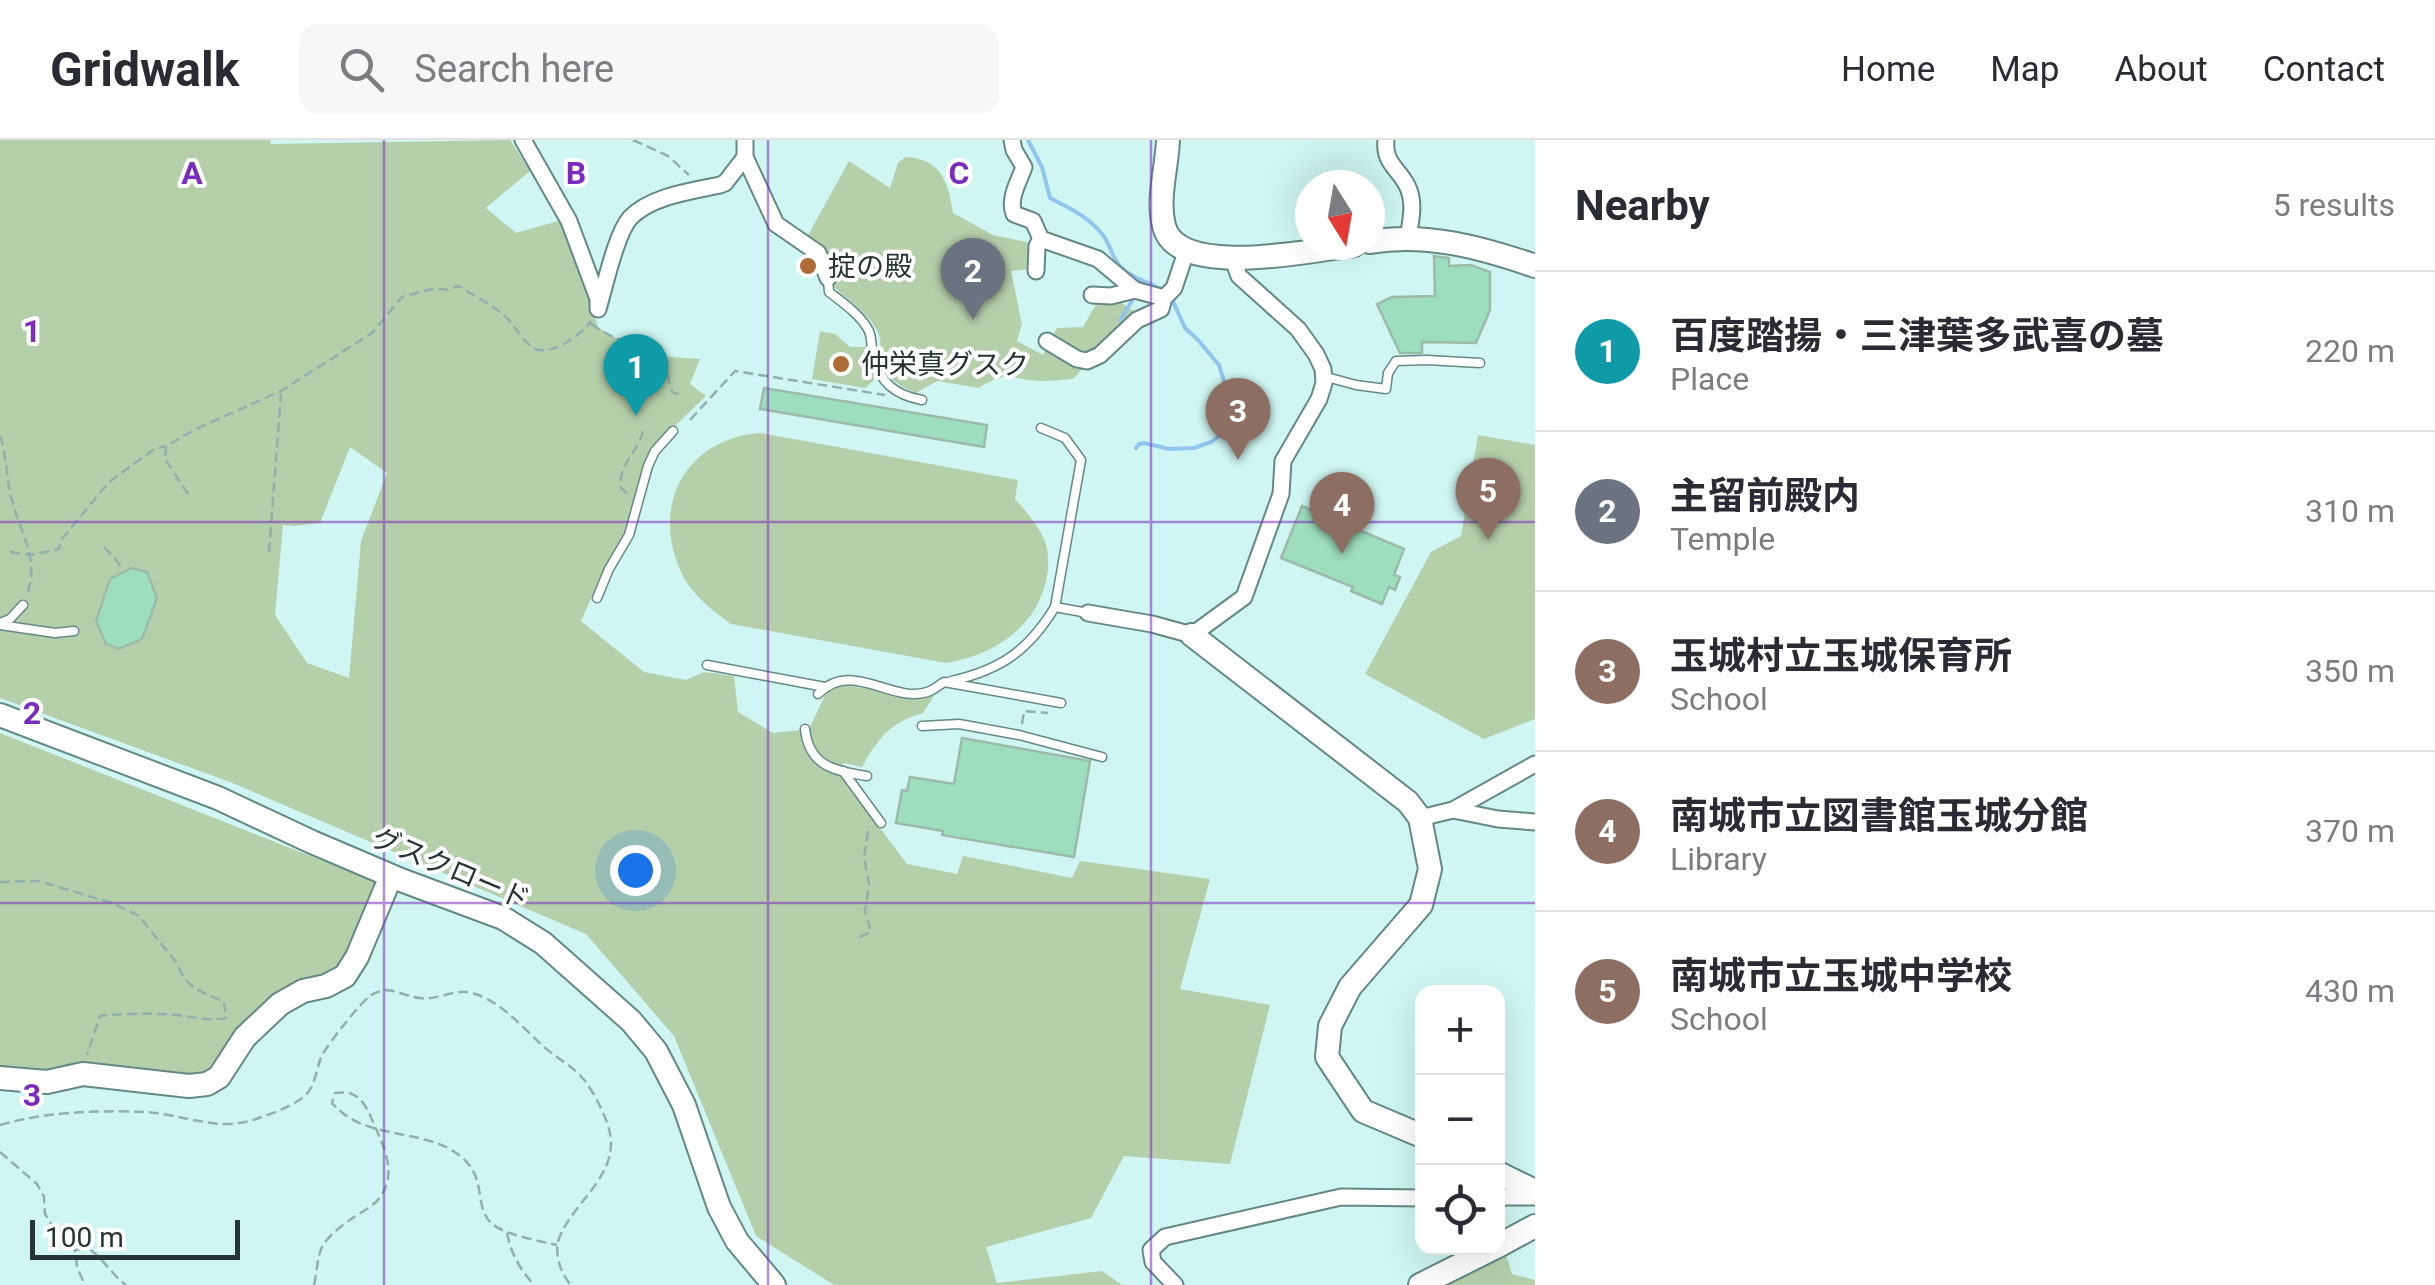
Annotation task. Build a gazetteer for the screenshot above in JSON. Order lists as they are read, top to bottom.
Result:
{
  "streets": {
    "street": ["グスクロード"]
  },
  "places": ["掟の殿", "仲栄真グスク"],
  "scale_bar": "100 m",
  "north": "bottom",
  "page": {
    "header": "Gridwalk",
    "search": "Search here",
    "nav": [
      "Home",
      "Map",
      "About",
      "Contact"
    ],
    "heading": ["Nearby", "5 results"],
    "pins": [
      "2",
      "1",
      "3",
      "5",
      "4"
    ],
    "list": [
      {
        "mark": "1",
        "name": "百度踏揚・三津葉多武喜の墓",
        "note": "Place",
        "value": "220 m"
      },
      {
        "mark": "2",
        "name": "主留前殿内",
        "note": "Temple",
        "value": "310 m"
      },
      {
        "mark": "3",
        "name": "玉城村立玉城保育所",
        "note": "School",
        "value": "350 m"
      },
      {
        "mark": "4",
        "name": "南城市立図書館玉城分館",
        "note": "Library",
        "value": "370 m"
      },
      {
        "mark": "5",
        "name": "南城市立玉城中学校",
        "note": "School",
        "value": "430 m"
      }
    ],
    "map_buttons": ["+", "−"],
    "scale": "100 m"
  },
  "grid": {
    "columns": ["A", "B", "C"],
    "rows": ["1", "2", "3"]
  }
}
